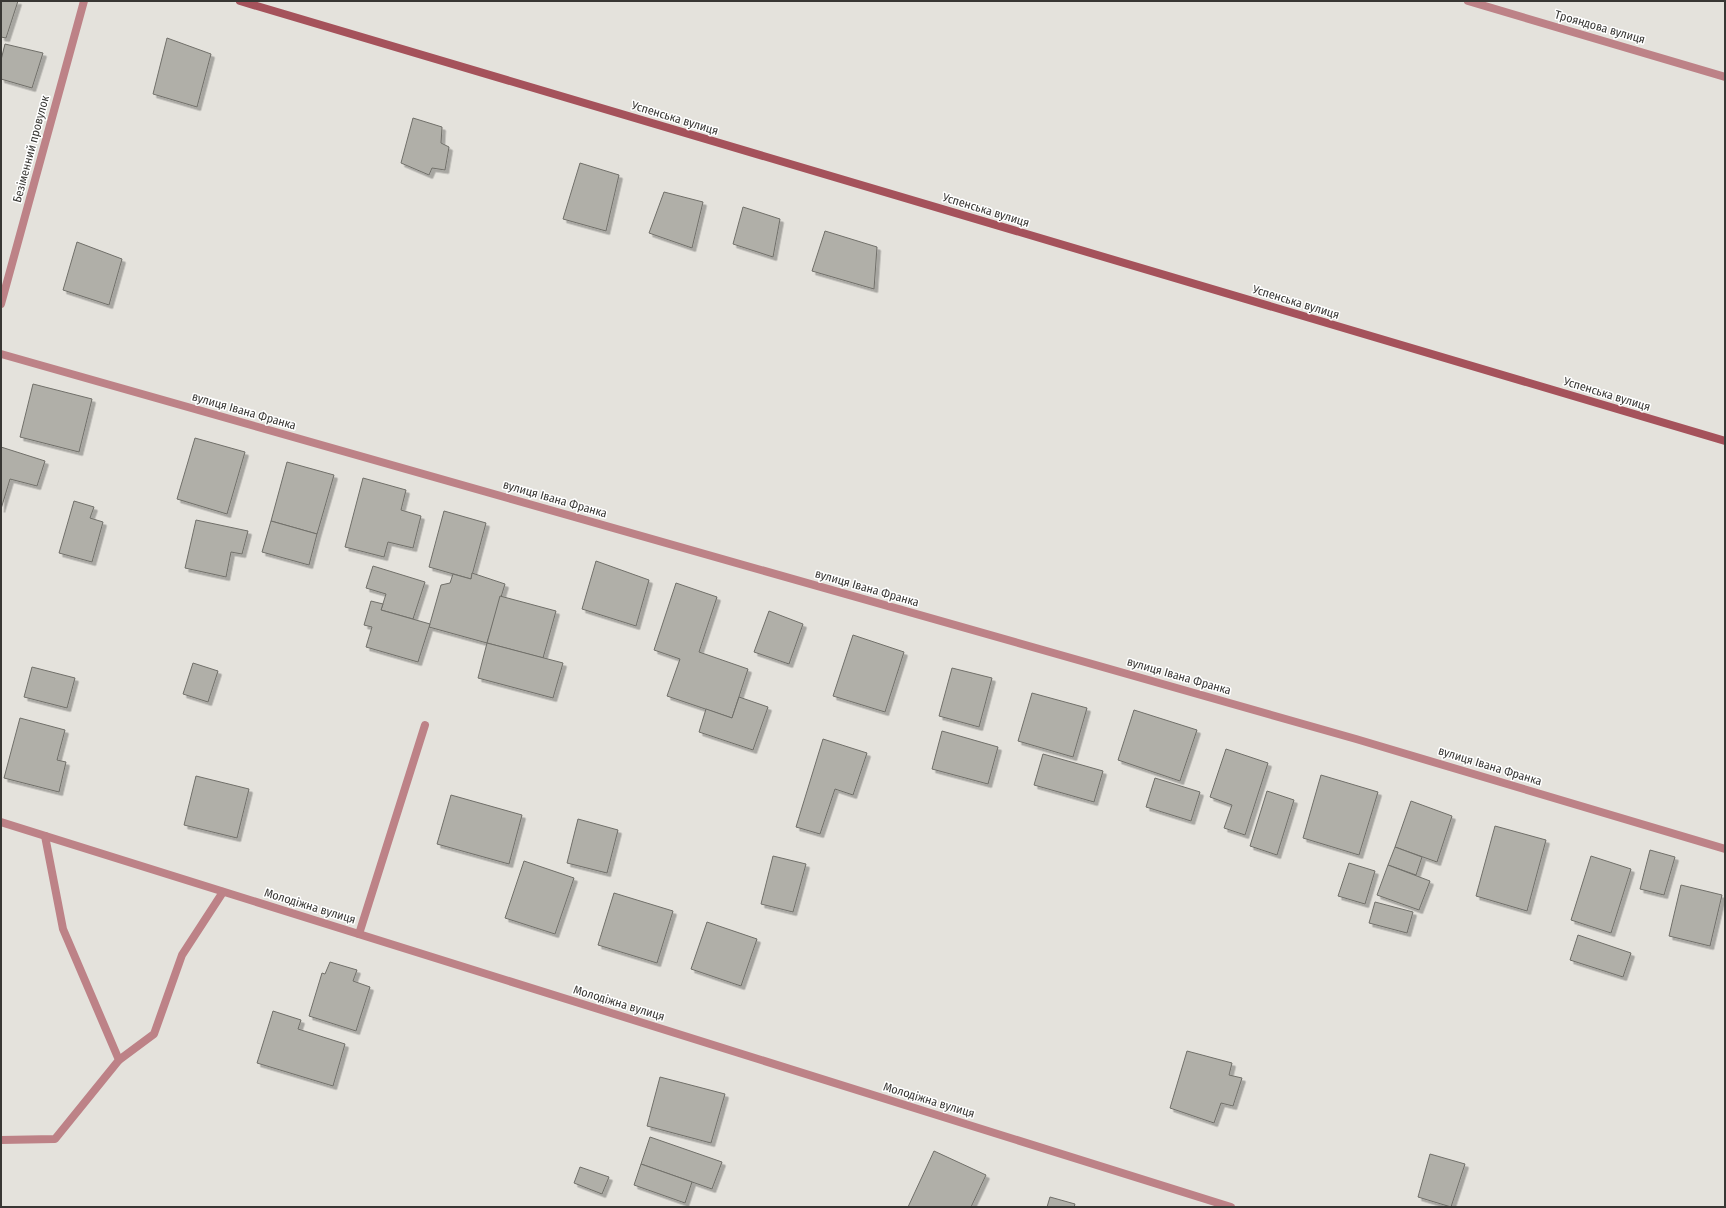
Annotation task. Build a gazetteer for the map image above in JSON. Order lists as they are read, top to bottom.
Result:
{
  "streets": {
    "street": [
      "Трояндова вулиця",
      "Успенська вулиця",
      "Безіменний провулок",
      "вулиця Івана Франка",
      "Молодіжна вулиця"
    ]
  }
}
